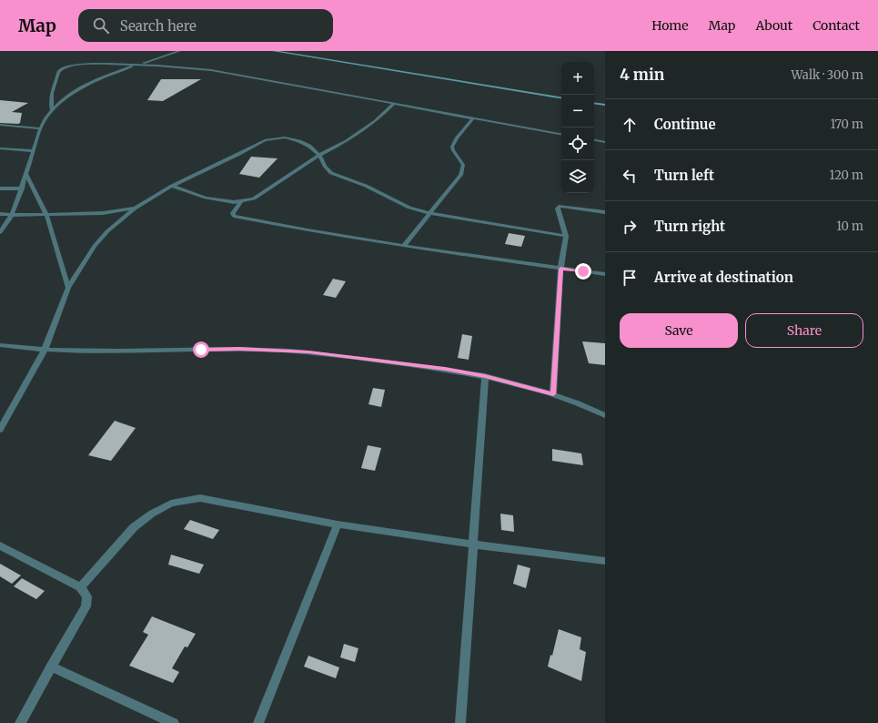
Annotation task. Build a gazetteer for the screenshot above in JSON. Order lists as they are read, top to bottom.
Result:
{
  "page": {
    "header": "Map",
    "search": "Search here",
    "nav": [
      "Home",
      "Map",
      "About",
      "Contact"
    ],
    "heading": ["4 min", "Walk · 300 m"],
    "map_buttons": ["+", "−"],
    "list": [
      ["Continue", "170 m"],
      ["Turn left", "120 m"],
      ["Turn right", "10 m"],
      "Arrive at destination"
    ],
    "buttons": ["Save", "Share"]
  }
}
